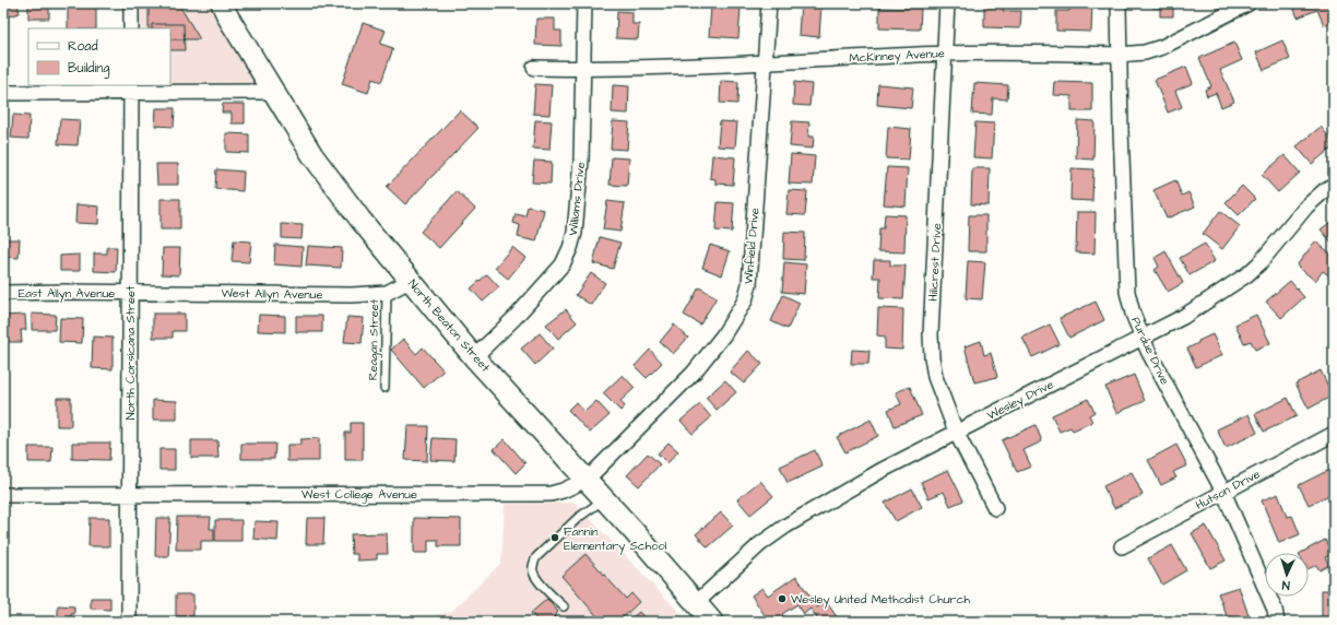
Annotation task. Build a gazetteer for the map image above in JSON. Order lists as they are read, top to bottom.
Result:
{
  "streets": {
    "main road": ["North Beaton Street"],
    "street": [
      "McKinney Avenue",
      "Williams Drive",
      "Winfield Drive",
      "Hillcrest Drive",
      "East Allyn Avenue",
      "West Allyn Avenue",
      "Purdue Drive",
      "North Corsicana Street",
      "Wesley Drive",
      "Hutson Drive",
      "West College Avenue"
    ],
    "lane": ["Reagan Street"]
  },
  "crossings": [
    ["McKinney Avenue", "Williams Drive"],
    ["McKinney Avenue", "Winfield Drive"],
    ["McKinney Avenue", "Hillcrest Drive"],
    ["McKinney Avenue", "Purdue Drive"],
    ["Williams Drive", "North Beaton Street"],
    ["Winfield Drive", "North Beaton Street"],
    ["Winfield Drive", "West College Avenue"],
    ["Hillcrest Drive", "Wesley Drive"],
    ["East Allyn Avenue", "West Allyn Avenue"],
    ["East Allyn Avenue", "North Corsicana Street"],
    ["West Allyn Avenue", "North Beaton Street"],
    ["West Allyn Avenue", "Reagan Street"],
    ["West Allyn Avenue", "North Corsicana Street"],
    ["North Beaton Street", "Wesley Drive"],
    ["North Beaton Street", "West College Avenue"],
    ["Purdue Drive", "Wesley Drive"],
    ["Purdue Drive", "Hutson Drive"],
    ["North Corsicana Street", "West College Avenue"]
  ],
  "places": ["Fannin Elementary School", "Wesley United Methodist Church"],
  "legend": ["Road", "Building"],
  "north": "bottom"
}
